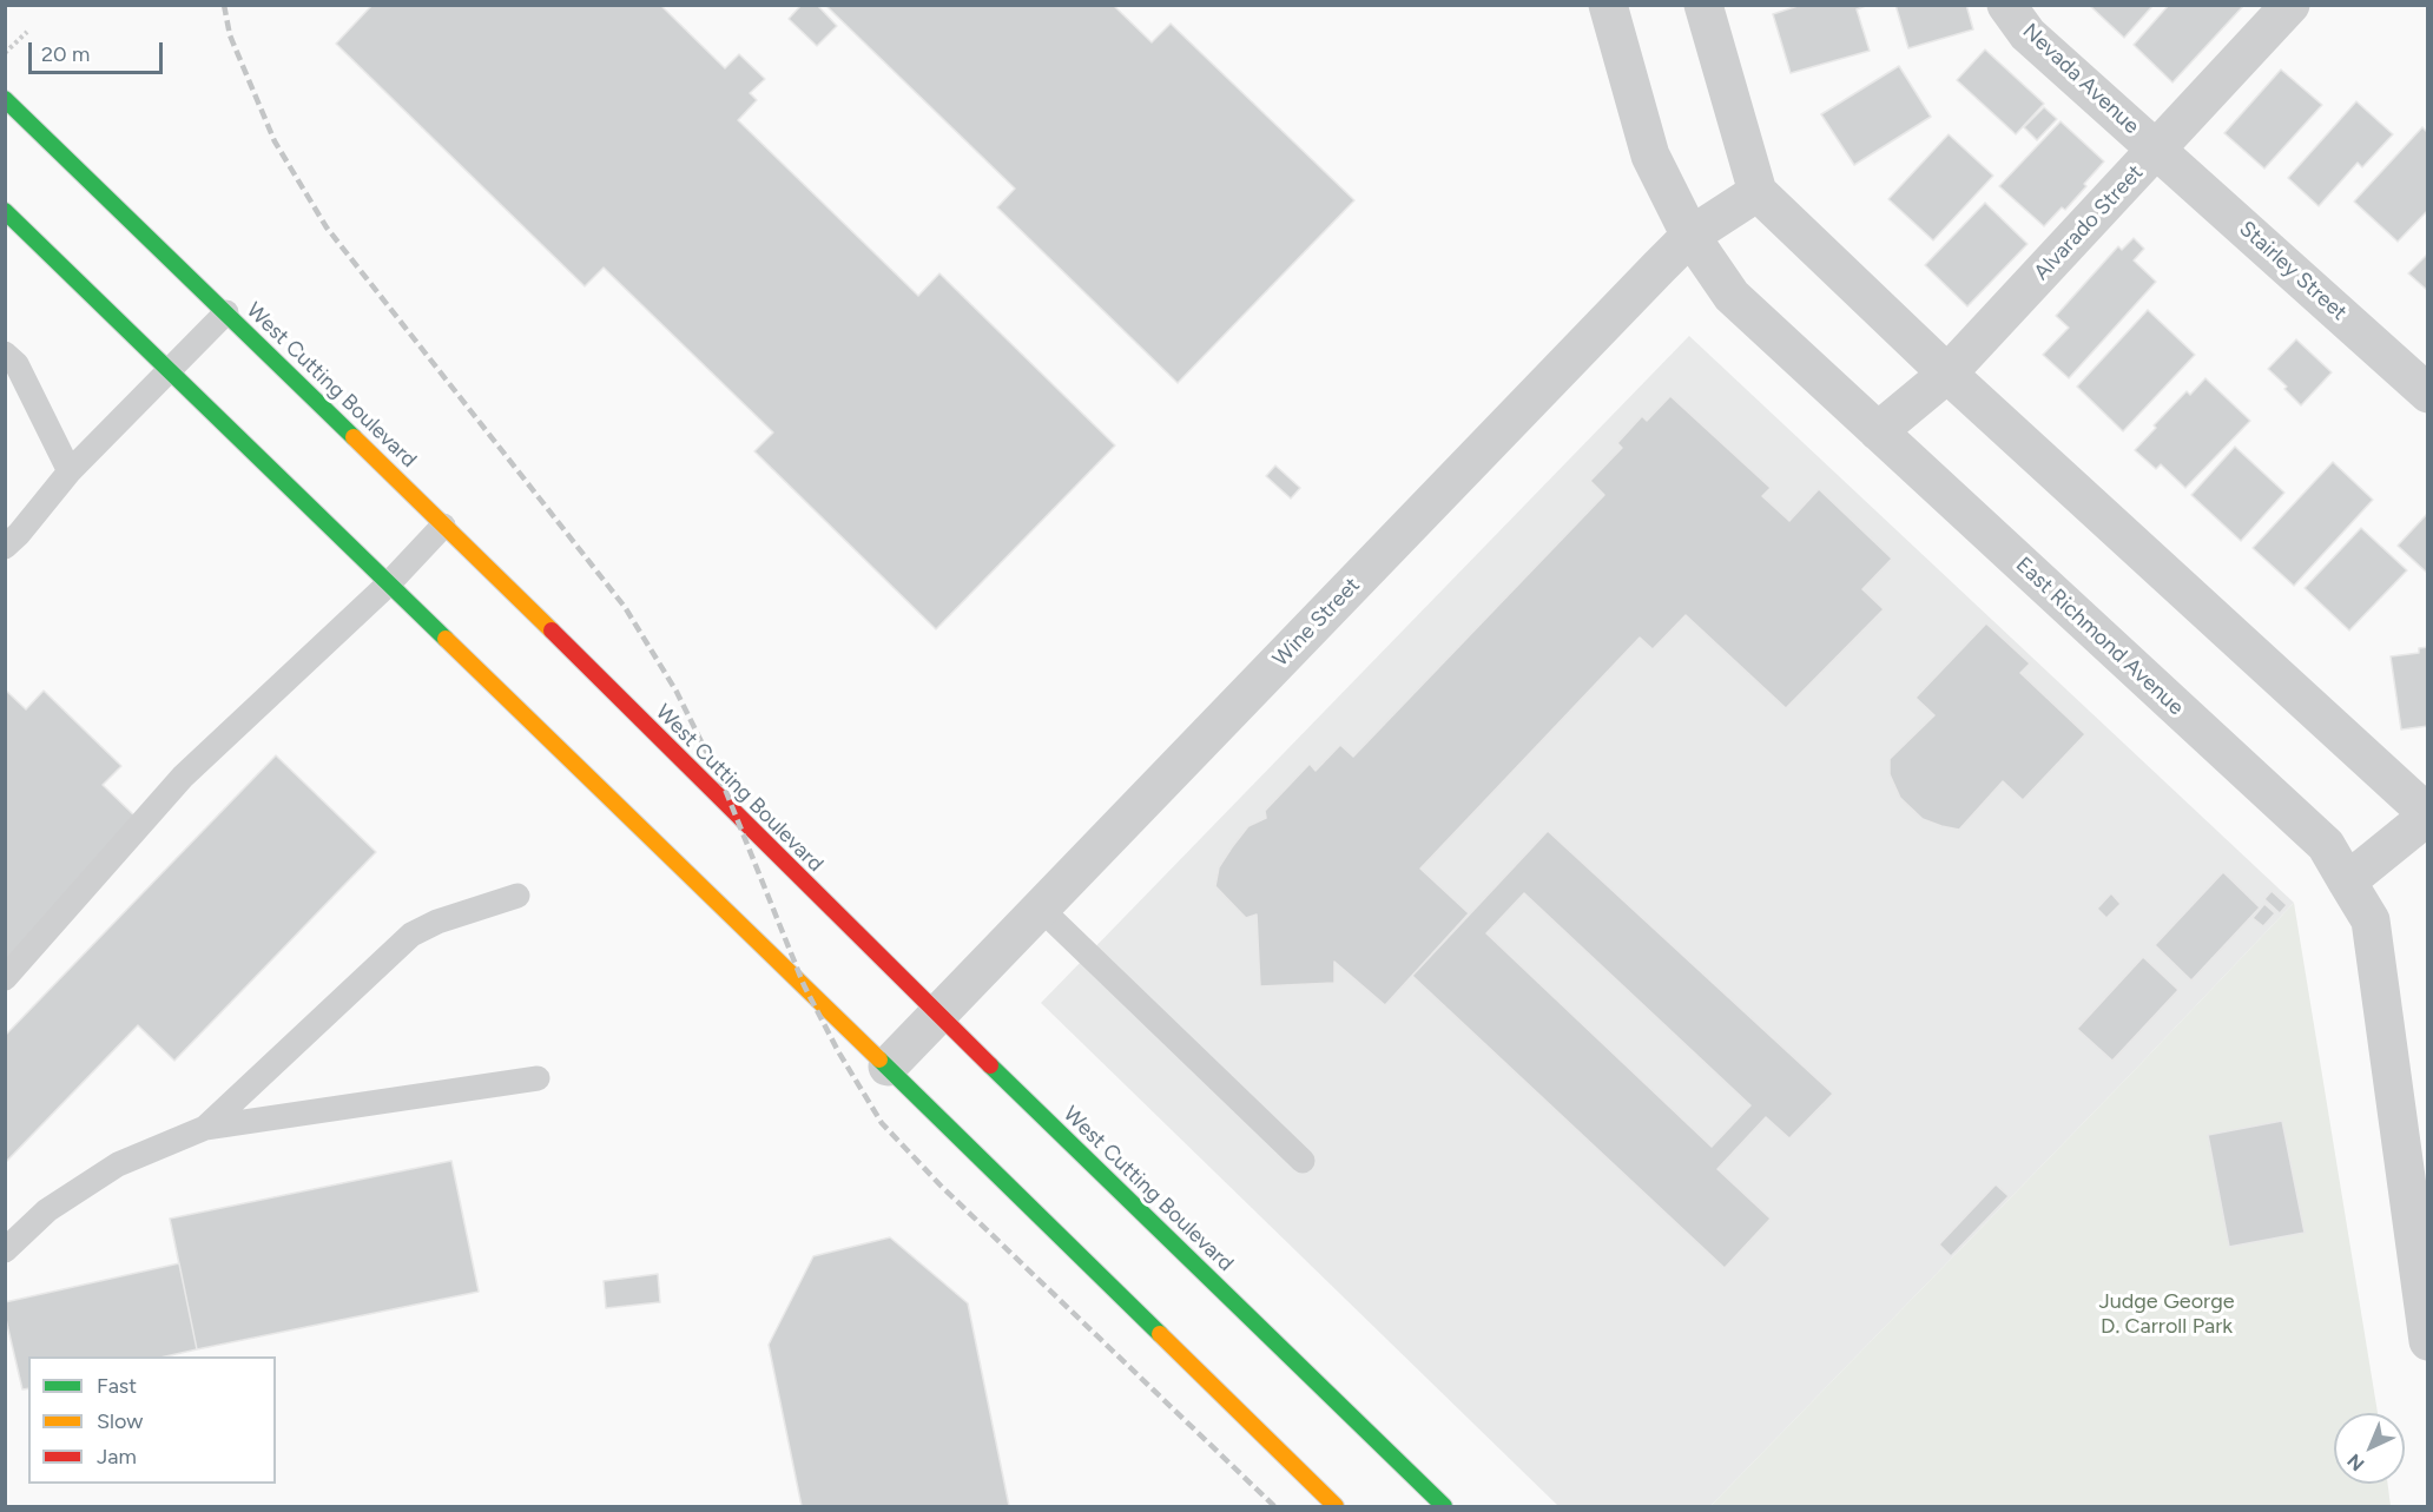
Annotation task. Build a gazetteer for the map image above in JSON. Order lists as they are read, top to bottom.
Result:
{
  "streets": {
    "street": [
      "Nevada Avenue",
      "Alvarado Street",
      "Stairley Street",
      "West Cutting Boulevard",
      "Wine Street",
      "East Richmond Avenue"
    ]
  },
  "crossings": [
    ["Nevada Avenue", "Alvarado Street"],
    ["Nevada Avenue", "Stairley Street"],
    ["Alvarado Street", "Stairley Street"],
    ["Alvarado Street", "East Richmond Avenue"],
    ["West Cutting Boulevard", "Wine Street"],
    ["Wine Street", "East Richmond Avenue"]
  ],
  "parks": ["Judge George D. Carroll Park"],
  "legend": ["Fast", "Slow", "Jam"],
  "scale_bar": "20 m",
  "north": "bottom left"
}
